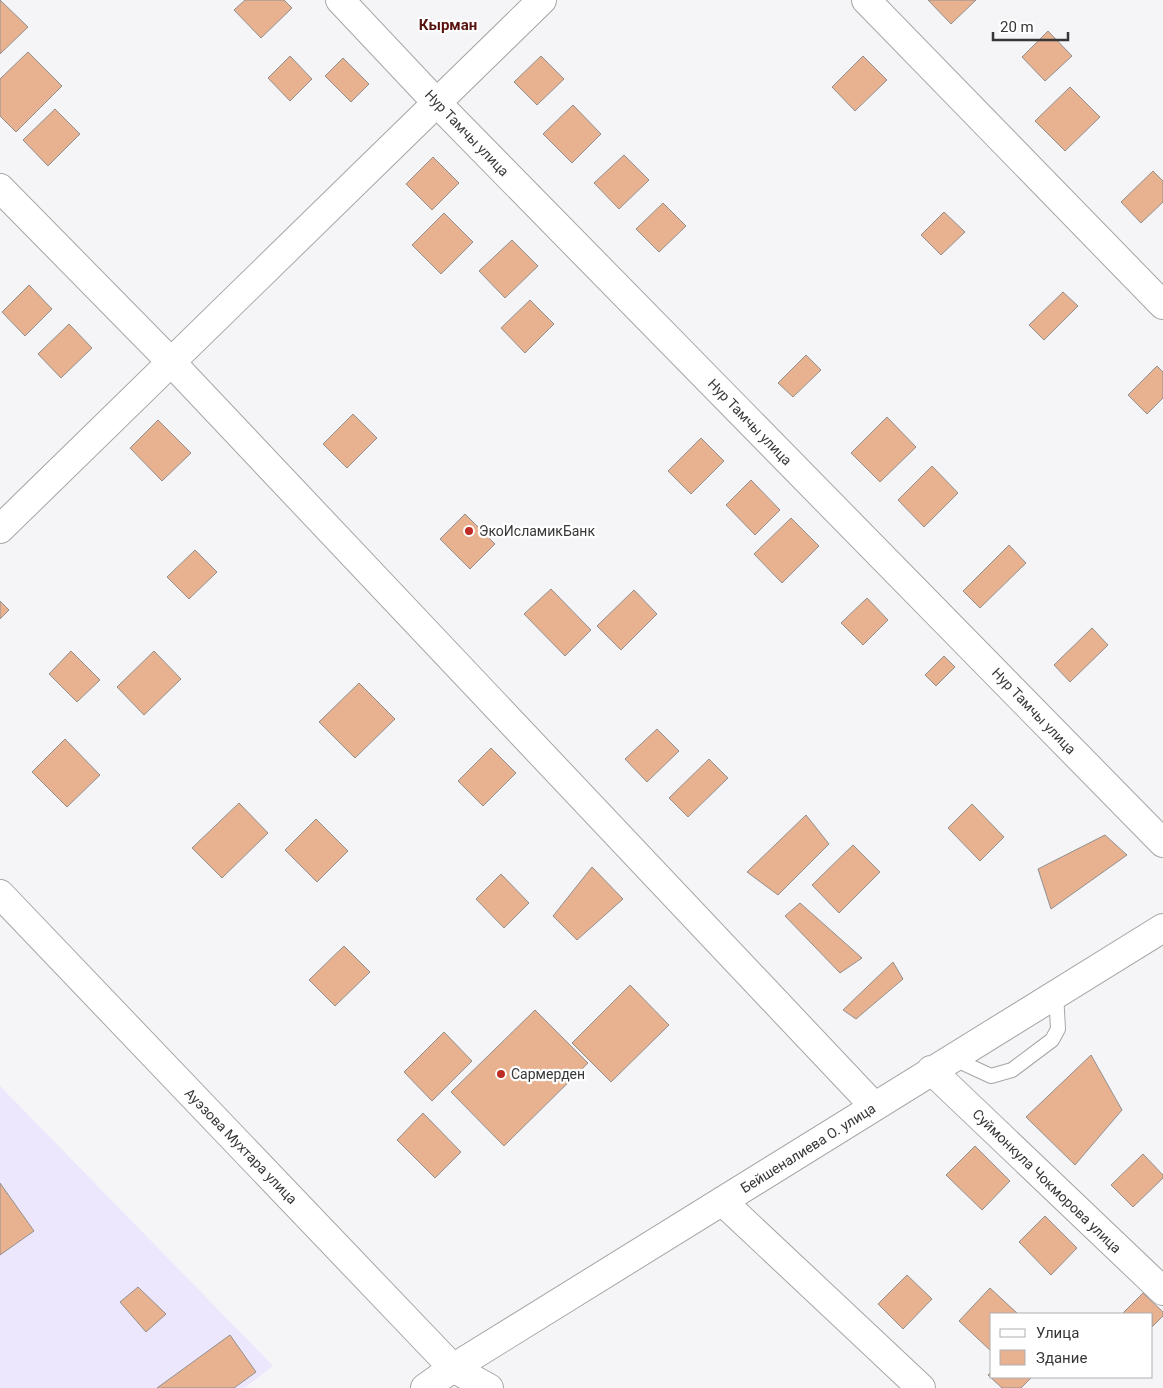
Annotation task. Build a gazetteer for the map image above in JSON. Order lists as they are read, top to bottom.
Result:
{
  "streets": {
    "street": [
      "Нур Тамчы улица",
      "Ауэзова Мухтара улица",
      "Бейшеналиева О. улица",
      "Суймонкула Чокморова улица"
    ]
  },
  "crossings": [
    ["Ауэзова Мухтара улица", "Бейшеналиева О. улица"],
    ["Бейшеналиева О. улица", "Суймонкула Чокморова улица"]
  ],
  "districts": ["Кырман"],
  "places": ["ЭкоИсламикБанк", "Сармерден"],
  "legend": ["Улица", "Здание"],
  "scale_bar": "20 m"
}
